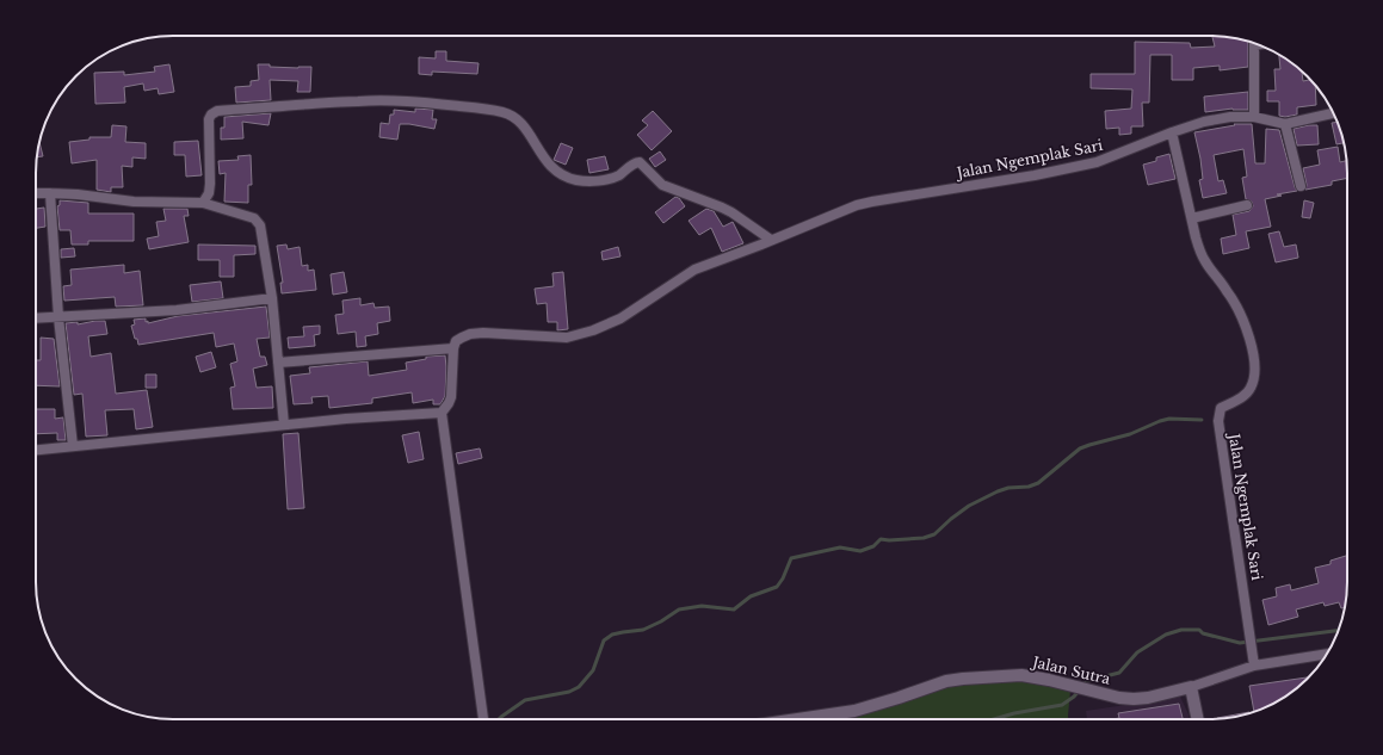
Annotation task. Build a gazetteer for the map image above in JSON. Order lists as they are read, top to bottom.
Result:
{
  "streets": {
    "street": ["Jalan Ngemplak Sari", "Jalan Sutra"]
  },
  "crossings": [
    ["Jalan Ngemplak Sari", "Jalan Sutra"]
  ]
}
